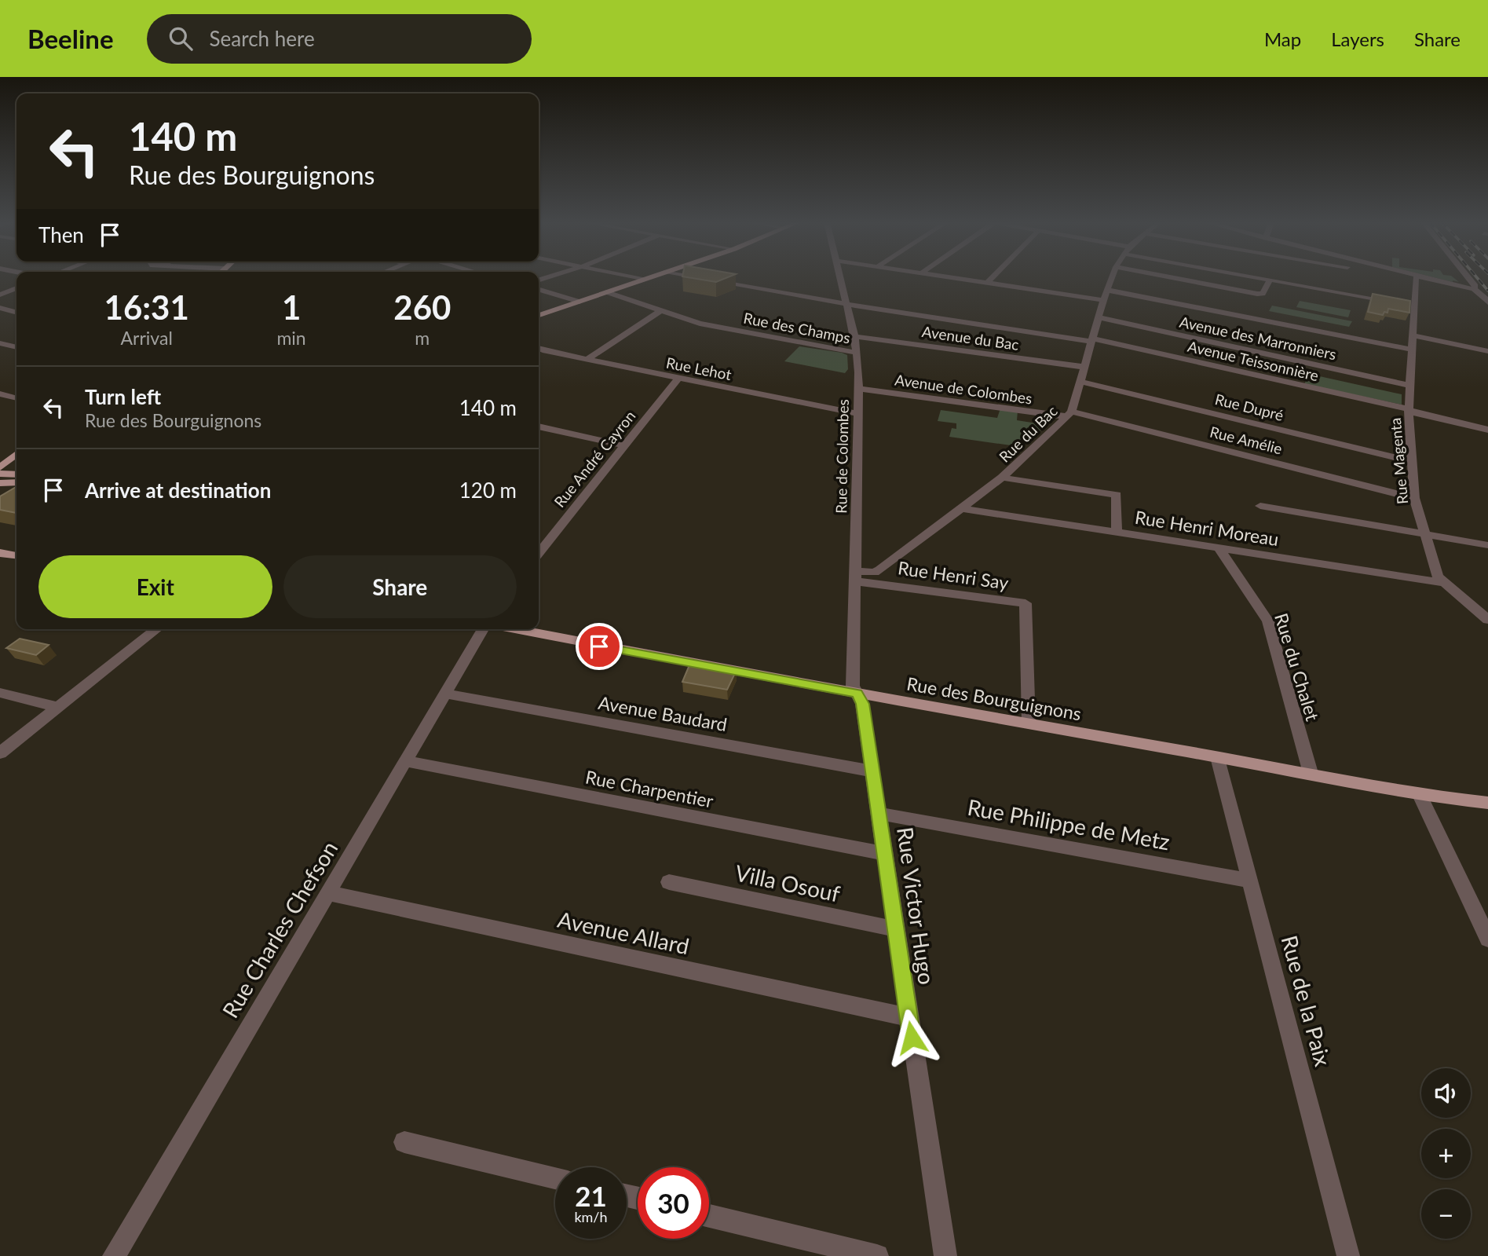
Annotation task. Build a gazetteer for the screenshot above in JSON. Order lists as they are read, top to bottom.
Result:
{
  "streets": {
    "main road": ["Rue des Bourguignons"],
    "street": [
      "Rue des Champs",
      "Avenue du Bac",
      "Avenue des Marronniers",
      "Avenue Teissonnière",
      "Rue Lehot",
      "Avenue de Colombes",
      "Rue Dupré",
      "Rue du Bac",
      "Rue Amélie",
      "Rue de Colombes",
      "Rue André Cayron",
      "Rue Magenta",
      "Rue Henri Moreau",
      "Rue Henri Say",
      "Rue du Chalet",
      "Avenue Baudard",
      "Rue Charpentier",
      "Rue Philippe de Metz",
      "Villa Osouf",
      "Rue Victor Hugo",
      "Rue Charles Chefson",
      "Avenue Allard",
      "Rue de la Paix"
    ]
  },
  "crossings": [
    ["Rue des Champs", "Rue de Colombes"],
    ["Avenue du Bac", "Rue du Bac"],
    ["Avenue du Bac", "Rue de Colombes"],
    ["Avenue des Marronniers", "Rue du Bac"],
    ["Avenue des Marronniers", "Rue Magenta"],
    ["Avenue Teissonnière", "Rue du Bac"],
    ["Avenue Teissonnière", "Rue de Colombes"],
    ["Avenue Teissonnière", "Rue Magenta"],
    ["Rue Lehot", "Rue de Colombes"],
    ["Rue Lehot", "Rue André Cayron"],
    ["Avenue de Colombes", "Rue du Bac"],
    ["Avenue de Colombes", "Rue Amélie"],
    ["Avenue de Colombes", "Rue de Colombes"],
    ["Rue Dupré", "Rue du Bac"],
    ["Rue Dupré", "Rue Magenta"],
    ["Rue du Bac", "Rue Amélie"],
    ["Rue du Bac", "Rue Henri Moreau"],
    ["Rue du Bac", "Rue Henri Say"],
    ["Rue Amélie", "Rue Magenta"],
    ["Rue de Colombes", "Rue Henri Say"],
    ["Rue de Colombes", "Rue des Bourguignons"],
    ["Rue de Colombes", "Rue Victor Hugo"],
    ["Rue Magenta", "Rue Henri Moreau"],
    ["Rue Henri Moreau", "Rue du Chalet"],
    ["Rue Henri Say", "Rue des Bourguignons"],
    ["Rue du Chalet", "Rue des Bourguignons"],
    ["Rue des Bourguignons", "Rue Victor Hugo"],
    ["Rue des Bourguignons", "Rue de la Paix"],
    ["Avenue Baudard", "Rue Victor Hugo"],
    ["Avenue Baudard", "Rue Charles Chefson"],
    ["Rue Charpentier", "Rue Victor Hugo"],
    ["Rue Charpentier", "Rue Charles Chefson"],
    ["Rue Philippe de Metz", "Rue Victor Hugo"],
    ["Rue Philippe de Metz", "Rue de la Paix"],
    ["Villa Osouf", "Rue Victor Hugo"],
    ["Rue Victor Hugo", "Avenue Allard"],
    ["Rue Charles Chefson", "Avenue Allard"]
  ],
  "page": {
    "header": "Beeline",
    "search": "Search here",
    "nav": ["Map", "Layers", "Share"],
    "turn": ["140 m", "Rue des Bourguignons"],
    "then": "Then",
    "eta": [
      "16:31",
      "Arrival",
      "1",
      "min",
      "260",
      "m"
    ],
    "list": [
      {
        "name": "Turn left",
        "note": "Rue des Bourguignons",
        "value": "140 m"
      },
      {
        "name": "Arrive at destination",
        "value": "120 m"
      }
    ],
    "buttons": ["Exit", "Share"],
    "map_buttons": ["+", "−"],
    "speed": "21 km/h",
    "limit": "30"
  }
}
